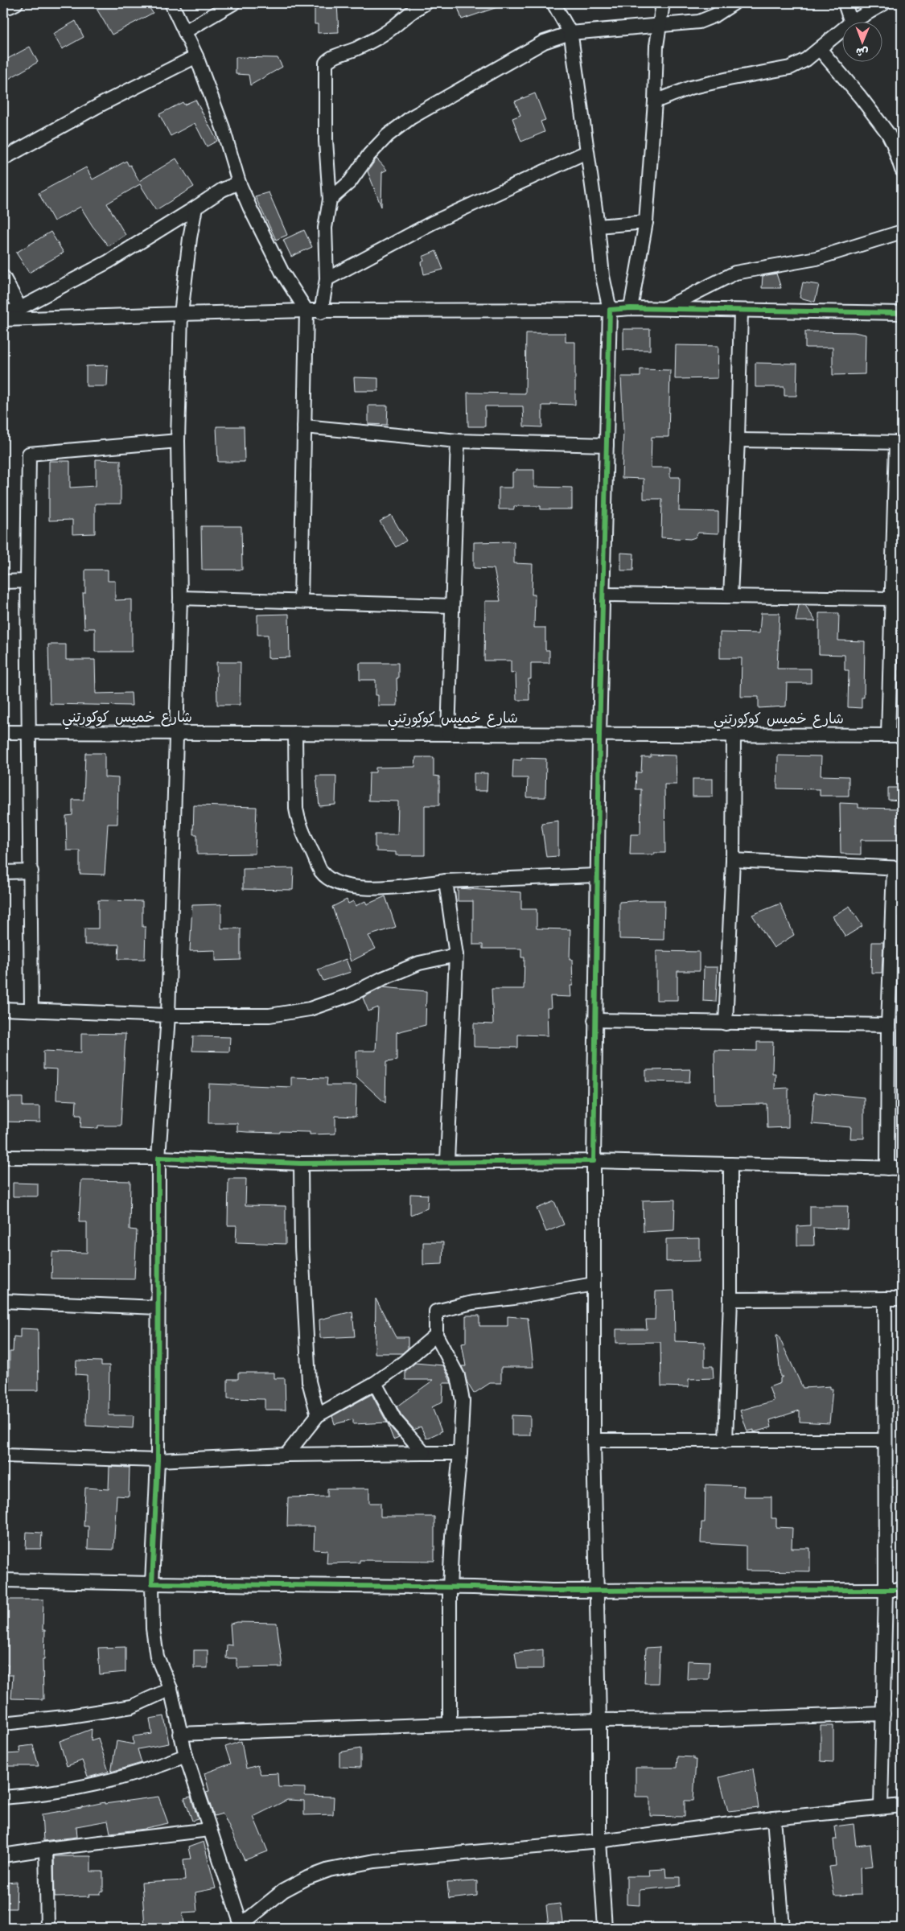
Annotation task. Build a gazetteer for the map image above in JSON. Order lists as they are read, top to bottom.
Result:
{
  "streets": {
    "street": ["شارع خميس كوكورتني"]
  },
  "north": "bottom"
}
